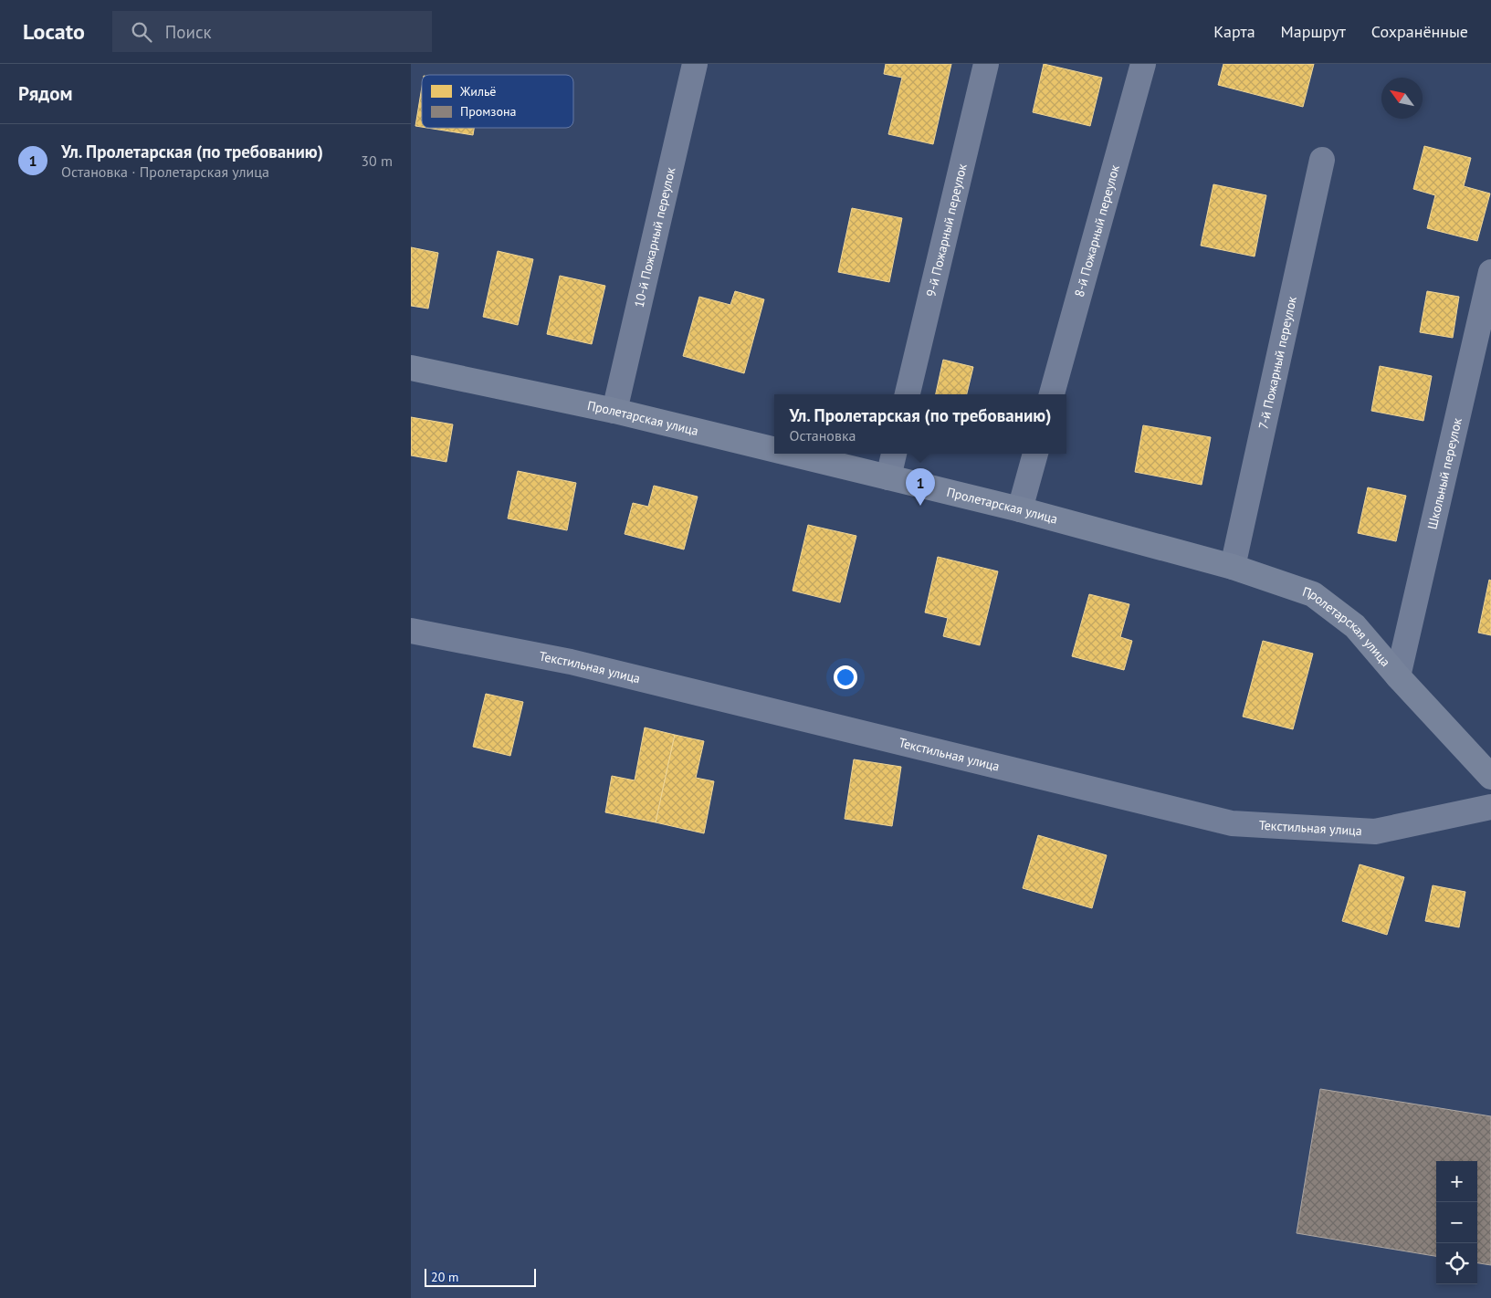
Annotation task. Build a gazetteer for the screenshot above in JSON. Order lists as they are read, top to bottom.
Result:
{
  "streets": {
    "street": [
      "9-й Пожарный переулок",
      "8-й Пожарный переулок",
      "10-й Пожарный переулок",
      "7-й Пожарный переулок",
      "Пролетарская улица",
      "Школьный переулок",
      "Текстильная улица"
    ]
  },
  "crossings": [
    ["10-й Пожарный переулок", "Пролетарская улица"],
    ["7-й Пожарный переулок", "Пролетарская улица"],
    ["Пролетарская улица", "Школьный переулок"]
  ],
  "legend": ["Жильё", "Промзона"],
  "scale_bar": "20 m",
  "north": "top left",
  "page": {
    "header": "Locato",
    "search": "Поиск",
    "nav": ["Карта", "Маршрут", "Сохранённые"],
    "heading": "Рядом",
    "list": [
      {
        "mark": "1",
        "name": "Ул. Пролетарская (по требованию)",
        "note": "Остановка · Пролетарская улица",
        "value": "30 m"
      }
    ],
    "popup": ["Ул. Пролетарская (по требованию)", "Остановка"],
    "pins": "1",
    "map_buttons": ["+", "−"],
    "scale": "20 m"
  }
}
